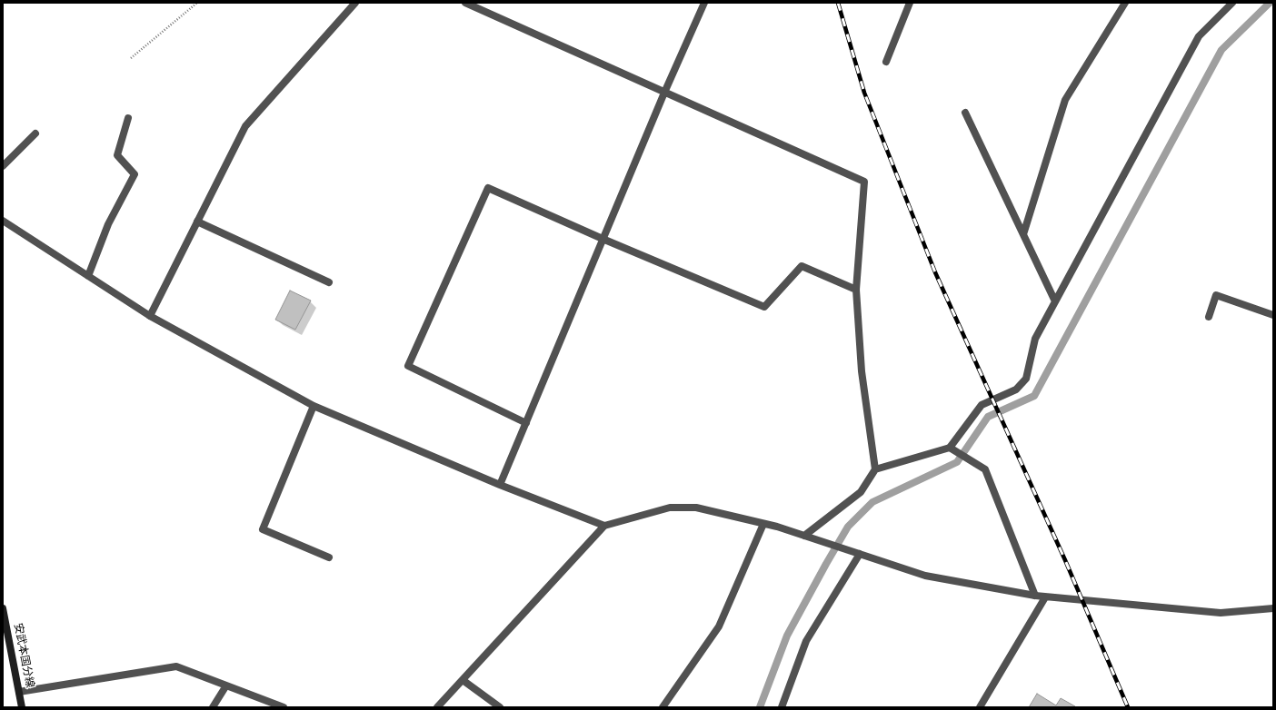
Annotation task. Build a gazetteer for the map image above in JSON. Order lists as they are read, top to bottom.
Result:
{
  "streets": {
    "main road": ["安武本国分線"]
  }
}
